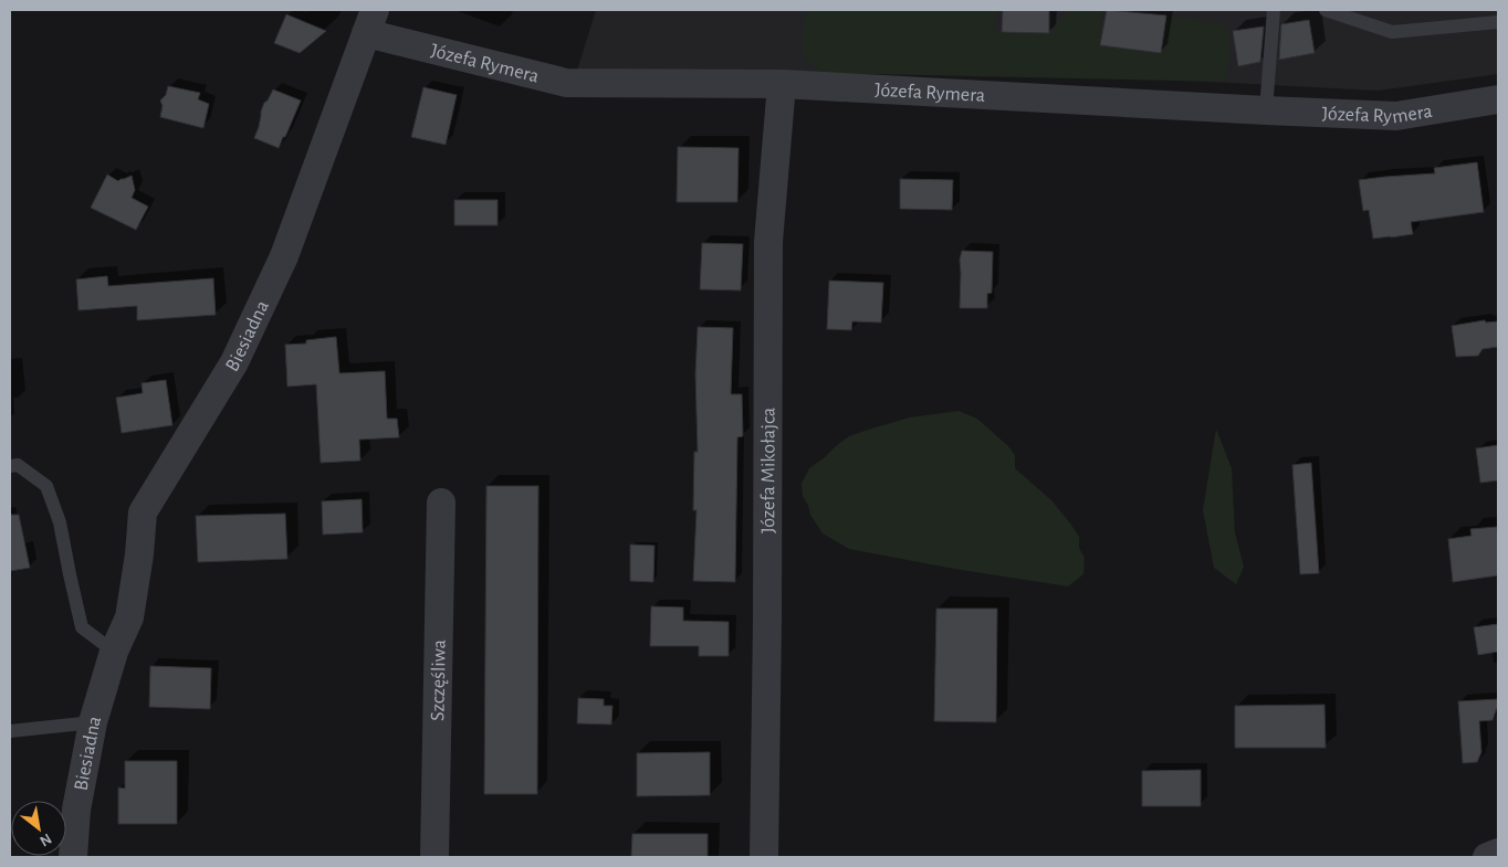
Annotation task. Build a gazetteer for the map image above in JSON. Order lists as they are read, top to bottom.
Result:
{
  "streets": {
    "street": [
      "Józefa Rymera",
      "Biesiadna",
      "Józefa Mikołajca",
      "Szczęśliwa"
    ]
  },
  "crossings": [
    ["Józefa Rymera", "Biesiadna"],
    ["Józefa Rymera", "Józefa Mikołajca"]
  ],
  "north": "bottom right"
}
